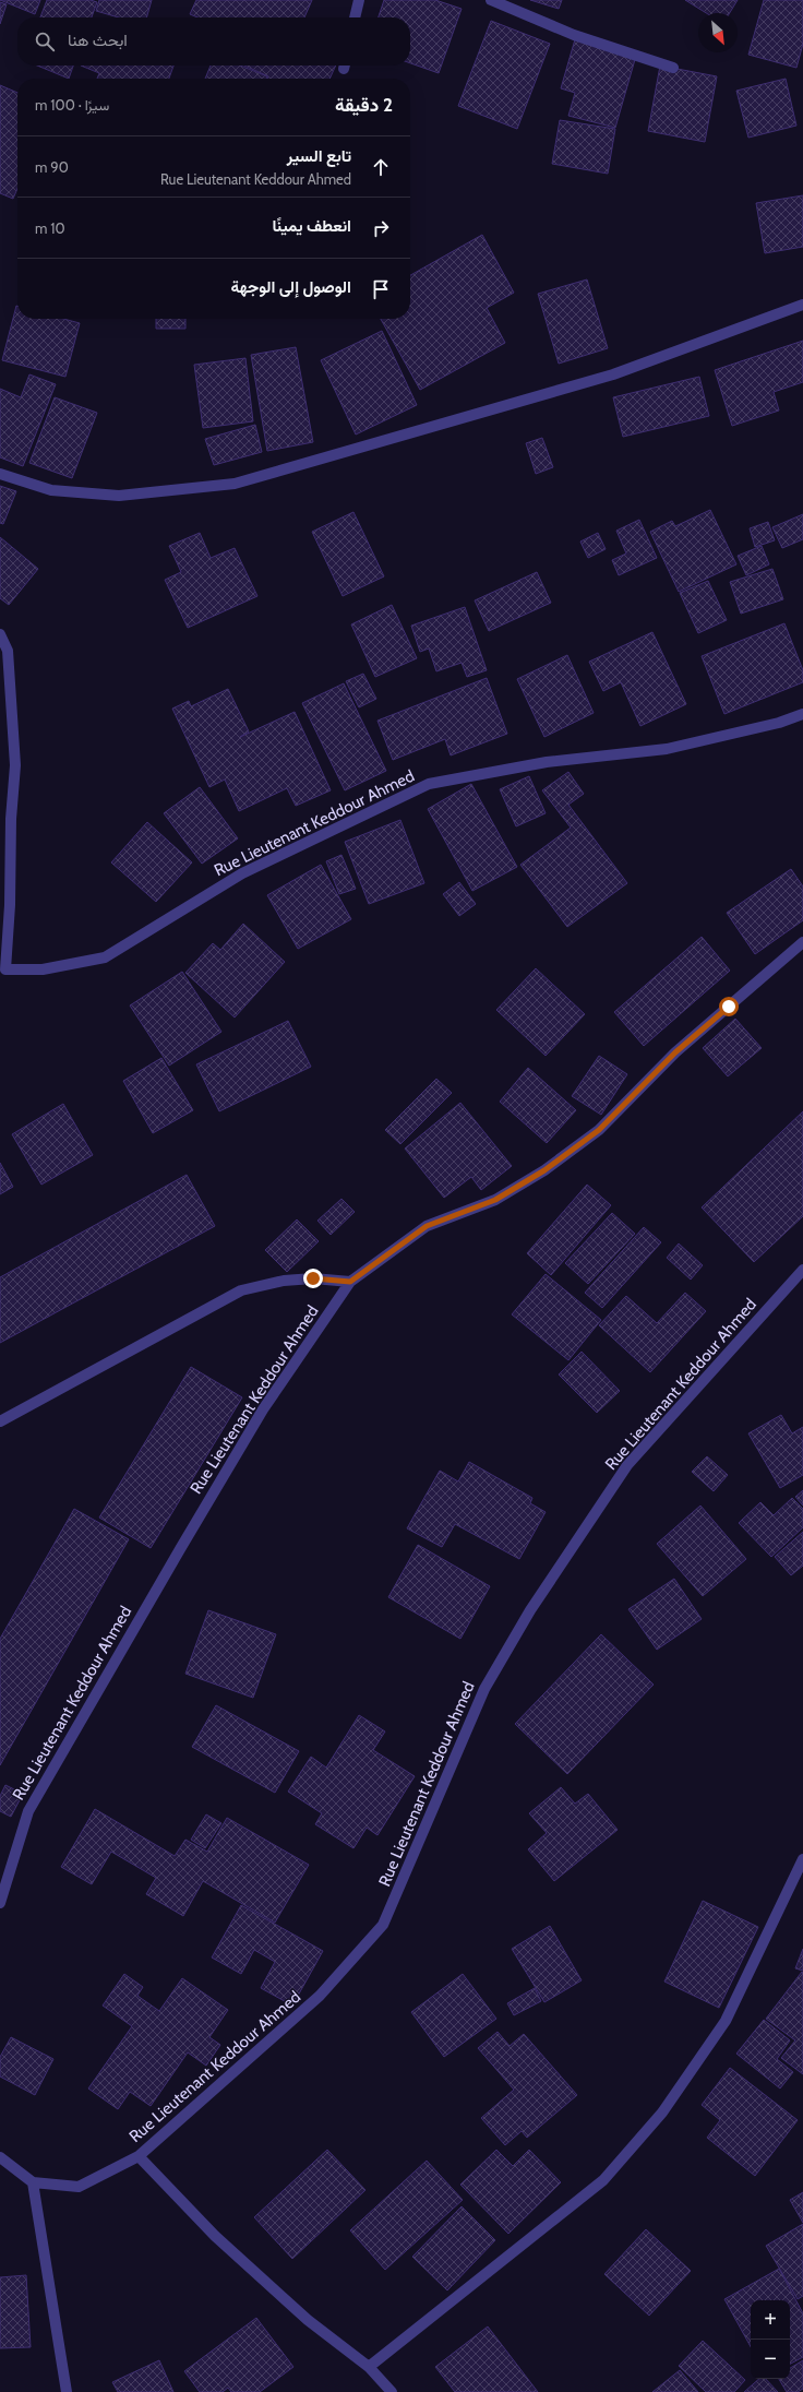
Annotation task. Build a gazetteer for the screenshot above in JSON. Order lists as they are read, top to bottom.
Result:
{
  "streets": {
    "street": ["Rue Lieutenant Keddour Ahmed"]
  },
  "north": "bottom right",
  "page": {
    "search": "ابحث هنا",
    "heading": ["2 دقيقة", "سيرًا · 100 m"],
    "list": [
      ["تابع السير", "Rue Lieutenant Keddour Ahmed", "90 m"],
      ["انعطف يمينًا", "10 m"],
      "الوصول إلى الوجهة"
    ],
    "map_buttons": ["+", "−"]
  }
}
